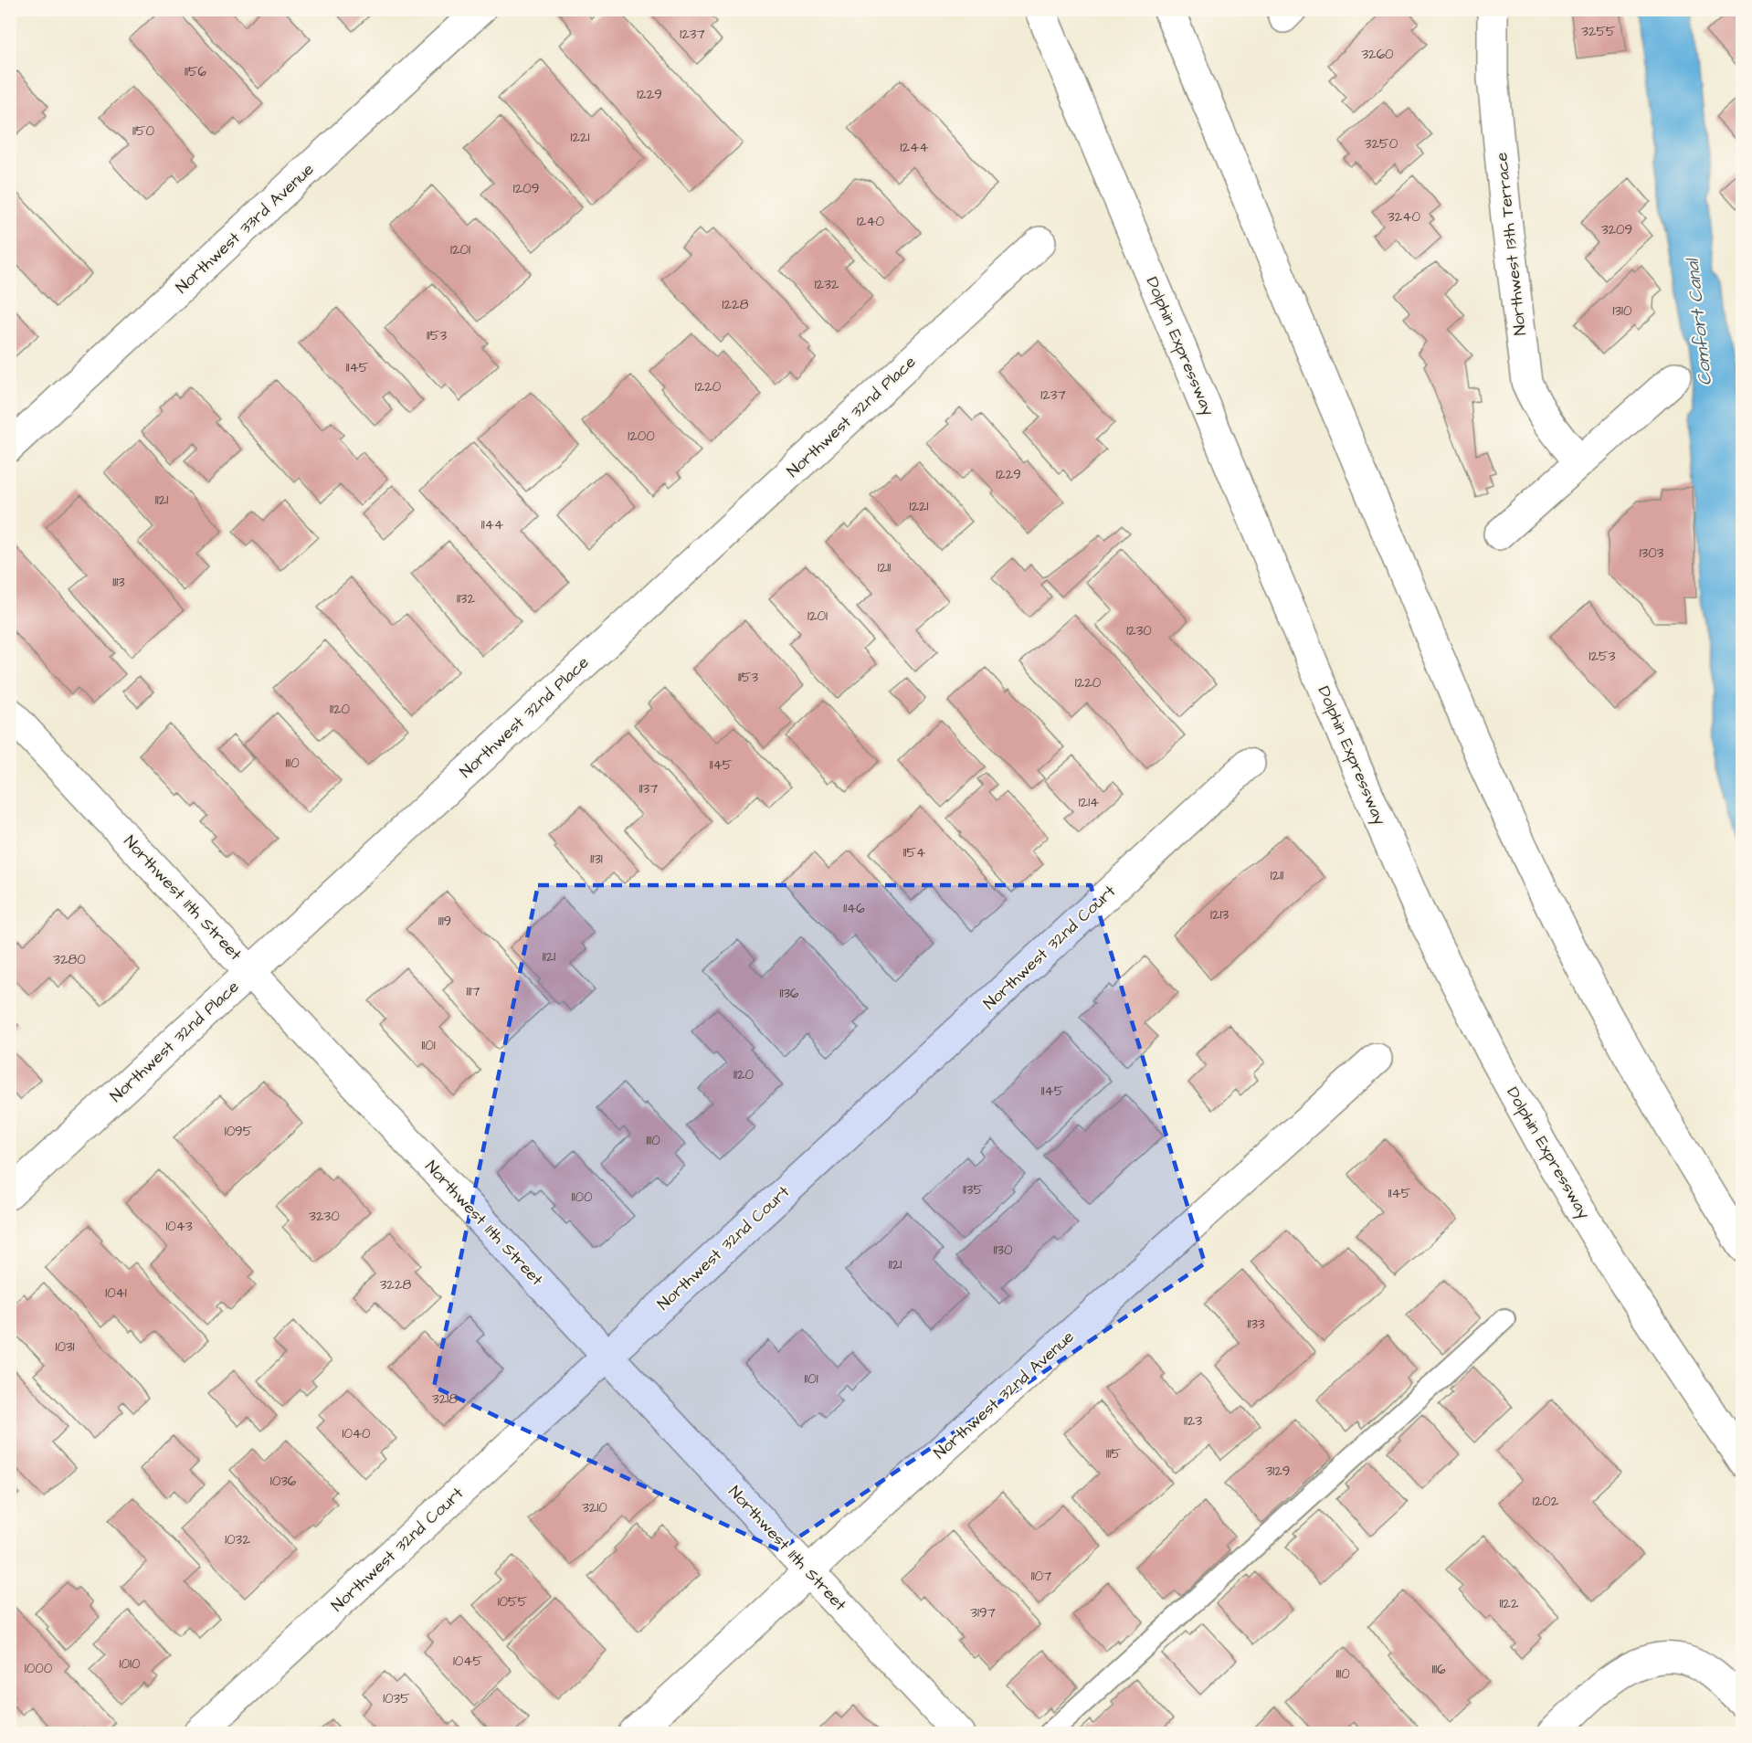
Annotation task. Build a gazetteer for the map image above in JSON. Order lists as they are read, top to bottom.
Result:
{
  "streets": {
    "main road": [
      "Northwest 33rd Avenue",
      "Northwest 13th Terrace",
      "Dolphin Expressway",
      "Northwest 32nd Place",
      "Northwest 11th Street",
      "Northwest 32nd Court",
      "Northwest 32nd Avenue"
    ]
  },
  "crossings": [
    ["Northwest 32nd Place", "Northwest 11th Street"],
    ["Northwest 11th Street", "Northwest 32nd Court"],
    ["Northwest 11th Street", "Northwest 32nd Avenue"]
  ],
  "water": ["Comfort Canal"],
  "house_numbers": [
    "3255",
    "1237",
    "3260",
    "1156",
    "1229",
    "1150",
    "1221",
    "3250",
    "1244",
    "1209",
    "3240",
    "1240",
    "3209",
    "1201",
    "1232",
    "1228",
    "1310",
    "1153",
    "1145",
    "1220",
    "1237",
    "1200",
    "1229",
    "1121",
    "1221",
    "1144",
    "1303",
    "1211",
    "1113",
    "1132",
    "1201",
    "1230",
    "1253",
    "1153",
    "1220",
    "1120",
    "1110",
    "1145",
    "1137",
    "1214",
    "1154",
    "1131",
    "1211",
    "1146",
    "1213",
    "1119",
    "1121",
    "3280",
    "1117",
    "1136",
    "1101",
    "1120",
    "1145",
    "1095",
    "1110",
    "1135",
    "1145",
    "1100",
    "3230",
    "1043",
    "1130",
    "1121",
    "3228",
    "1041",
    "1133",
    "1031",
    "1101",
    "3218",
    "1123",
    "1040",
    "1115",
    "3129",
    "1036",
    "1202",
    "3210",
    "1032",
    "1107",
    "1055",
    "1122",
    "3197",
    "1045",
    "1010",
    "1000",
    "1116",
    "1110",
    "1035"
  ]
}
